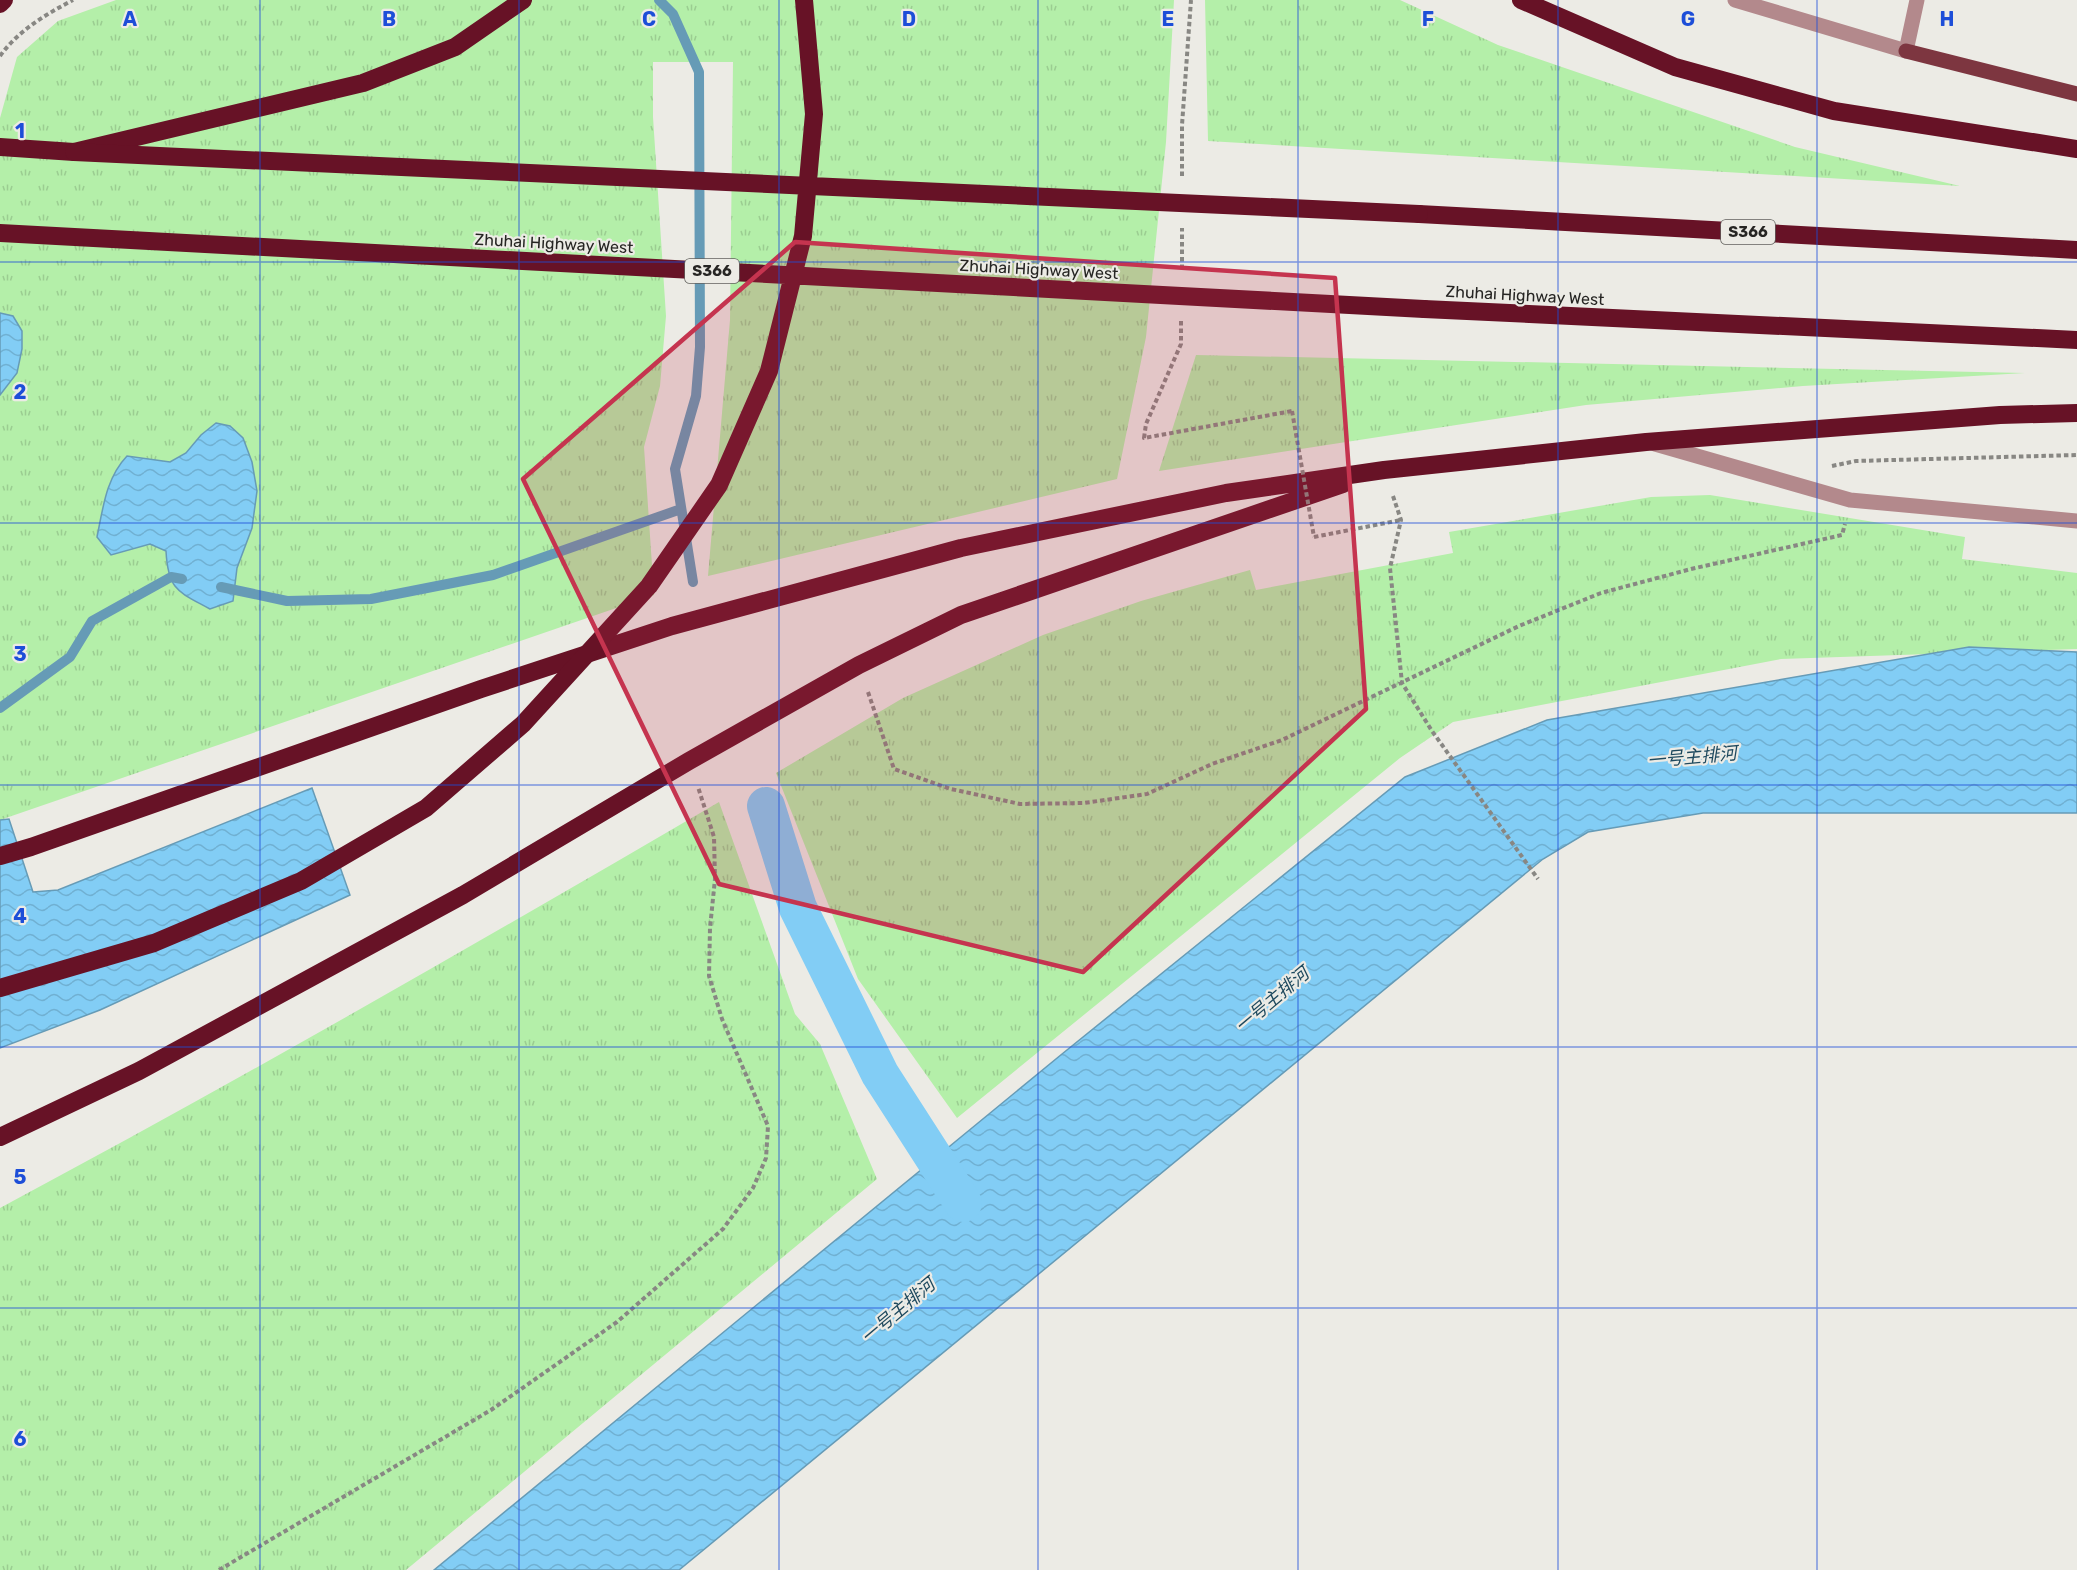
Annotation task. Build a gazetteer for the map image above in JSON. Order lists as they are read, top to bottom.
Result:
{
  "streets": {
    "highway": ["S366", "Zhuhai Highway West"]
  },
  "water": ["一号主排河"],
  "grid": {
    "columns": [
      "A",
      "B",
      "C",
      "D",
      "E",
      "F",
      "G",
      "H"
    ],
    "rows": [
      "1",
      "2",
      "3",
      "4",
      "5",
      "6"
    ]
  }
}
